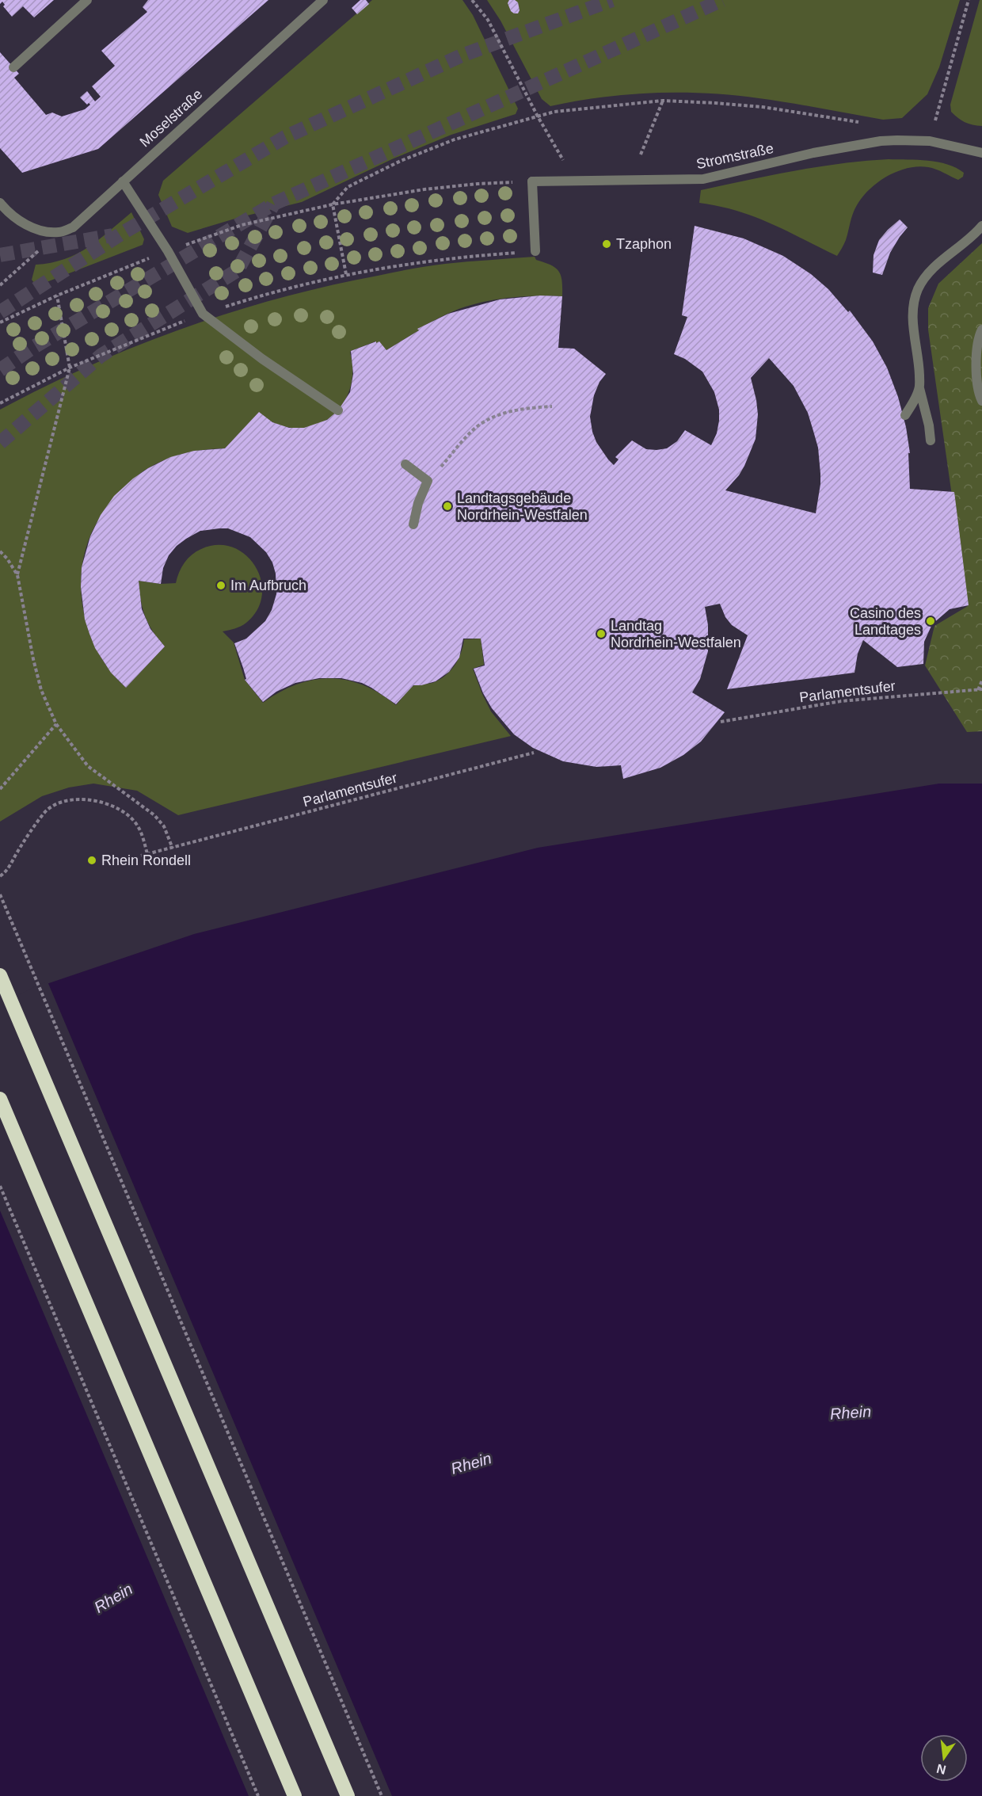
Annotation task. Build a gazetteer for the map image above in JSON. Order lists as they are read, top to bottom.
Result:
{
  "streets": {
    "street": ["Moselstraße", "Stromstraße"],
    "path": ["Parlamentsufer"]
  },
  "water": ["Rhein"],
  "places": [
    "Tzaphon",
    "Landtagsgebäude Nordrhein-Westfalen",
    "Im Aufbruch",
    "Casino des Landtages",
    "Landtag Nordrhein-Westfalen",
    "Rhein Rondell"
  ],
  "north": "bottom"
}
